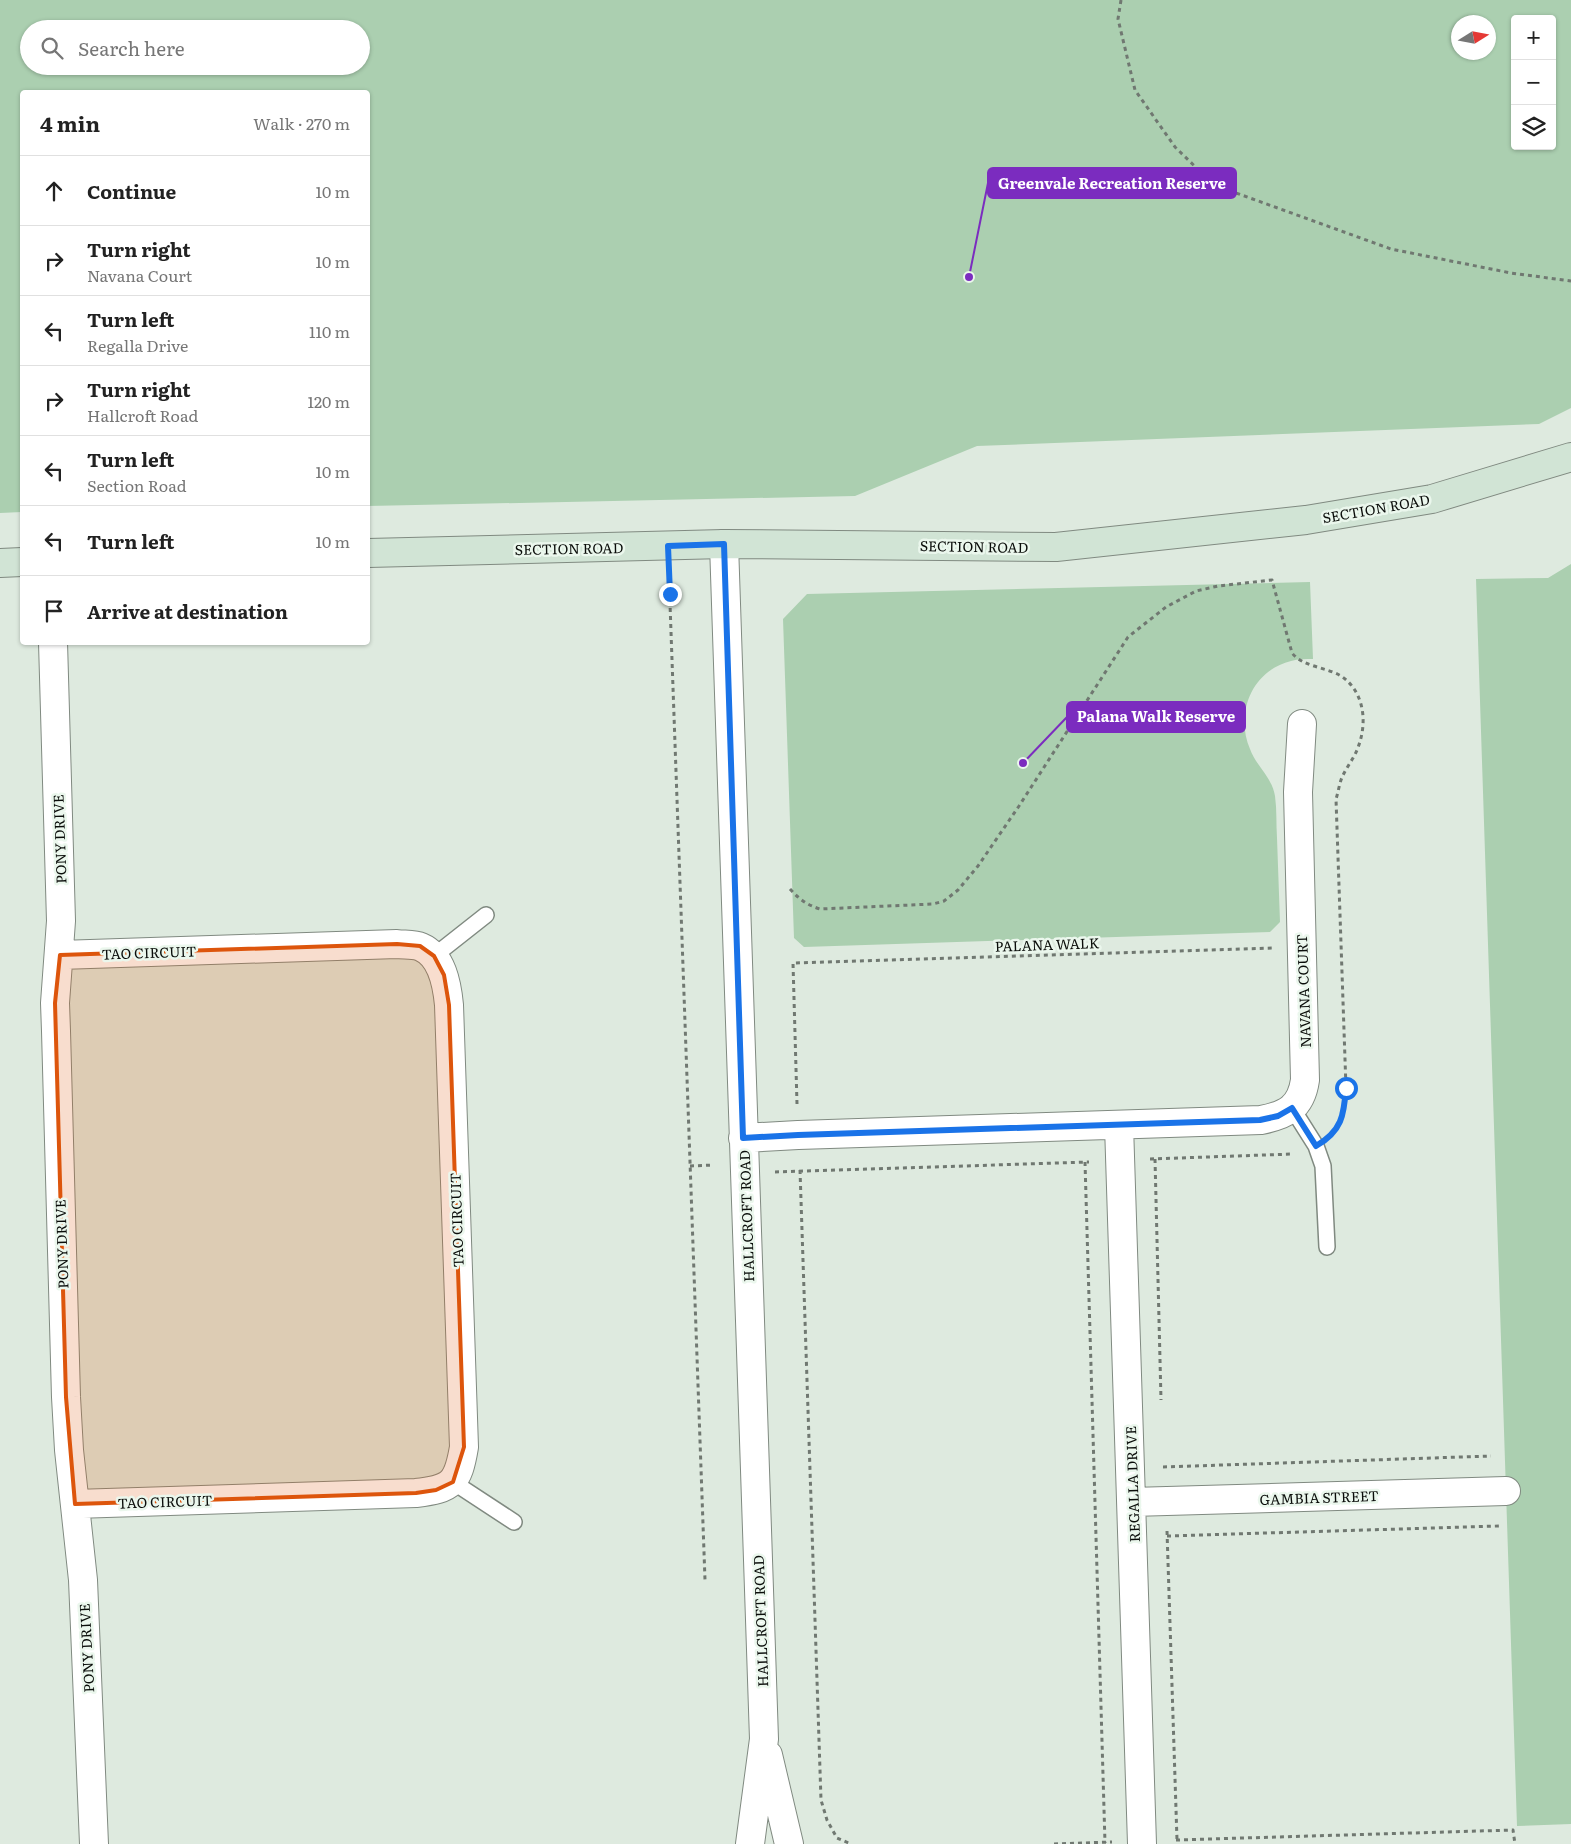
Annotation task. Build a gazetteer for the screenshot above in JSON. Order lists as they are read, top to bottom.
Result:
{
  "streets": {
    "street": [
      "SECTION ROAD",
      "PONY DRIVE",
      "TAO CIRCUIT",
      "NAVANA COURT",
      "HALLCROFT ROAD",
      "REGALLA DRIVE",
      "GAMBIA STREET"
    ],
    "path": ["PALANA WALK"]
  },
  "crossings": [
    ["SECTION ROAD", "HALLCROFT ROAD"],
    ["PONY DRIVE", "TAO CIRCUIT"],
    ["PALANA WALK", "NAVANA COURT"],
    ["REGALLA DRIVE", "GAMBIA STREET"]
  ],
  "places": ["Greenvale Recreation Reserve", "Palana Walk Reserve"],
  "north": "right",
  "page": {
    "map_buttons": ["+", "−"],
    "search": "Search here",
    "heading": ["4 min", "Walk · 270 m"],
    "list": [
      ["Continue", "10 m"],
      ["Turn right", "Navana Court", "10 m"],
      ["Turn left", "Regalla Drive", "110 m"],
      ["Turn right", "Hallcroft Road", "120 m"],
      ["Turn left", "Section Road", "10 m"],
      ["Turn left", "10 m"],
      "Arrive at destination"
    ]
  }
}
